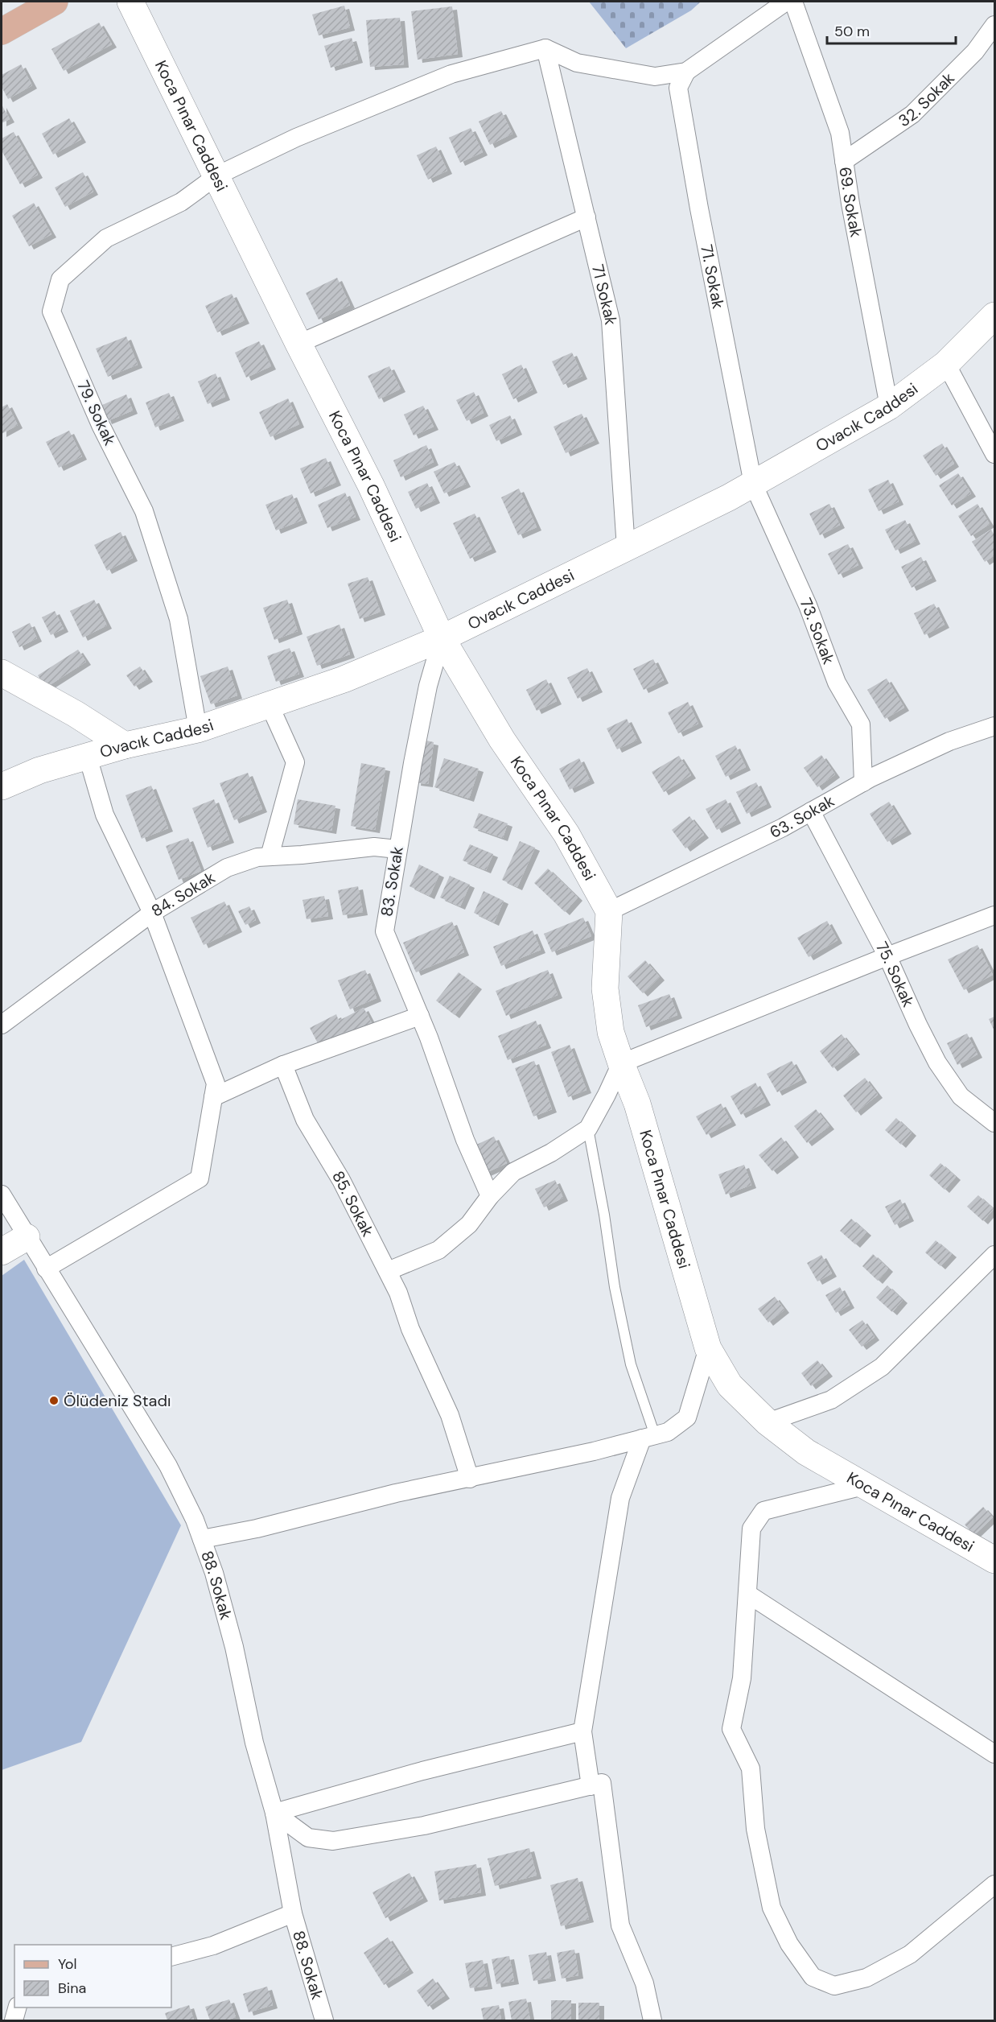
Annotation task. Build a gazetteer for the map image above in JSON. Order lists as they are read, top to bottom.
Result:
{
  "streets": {
    "street": [
      "32. Sokak",
      "Koca Pınar Caddesi",
      "69. Sokak",
      "71. Sokak",
      "71 Sokak",
      "79. Sokak",
      "Ovacık Caddesi",
      "73. Sokak",
      "63. Sokak",
      "83. Sokak",
      "84. Sokak",
      "75. Sokak",
      "85. Sokak",
      "88. Sokak"
    ]
  },
  "crossings": [
    ["32. Sokak", "69. Sokak"],
    ["Koca Pınar Caddesi", "79. Sokak"],
    ["Koca Pınar Caddesi", "Ovacık Caddesi"],
    ["Koca Pınar Caddesi", "63. Sokak"],
    ["Koca Pınar Caddesi", "83. Sokak"],
    ["69. Sokak", "Ovacık Caddesi"],
    ["71. Sokak", "Ovacık Caddesi"],
    ["71. Sokak", "73. Sokak"],
    ["71 Sokak", "79. Sokak"],
    ["71 Sokak", "Ovacık Caddesi"],
    ["79. Sokak", "Ovacık Caddesi"],
    ["Ovacık Caddesi", "73. Sokak"],
    ["Ovacık Caddesi", "83. Sokak"],
    ["73. Sokak", "63. Sokak"],
    ["63. Sokak", "75. Sokak"],
    ["83. Sokak", "84. Sokak"]
  ],
  "places": ["Ölüdeniz Stadı"],
  "legend": ["Yol", "Bina"],
  "scale_bar": "50 m"
}
